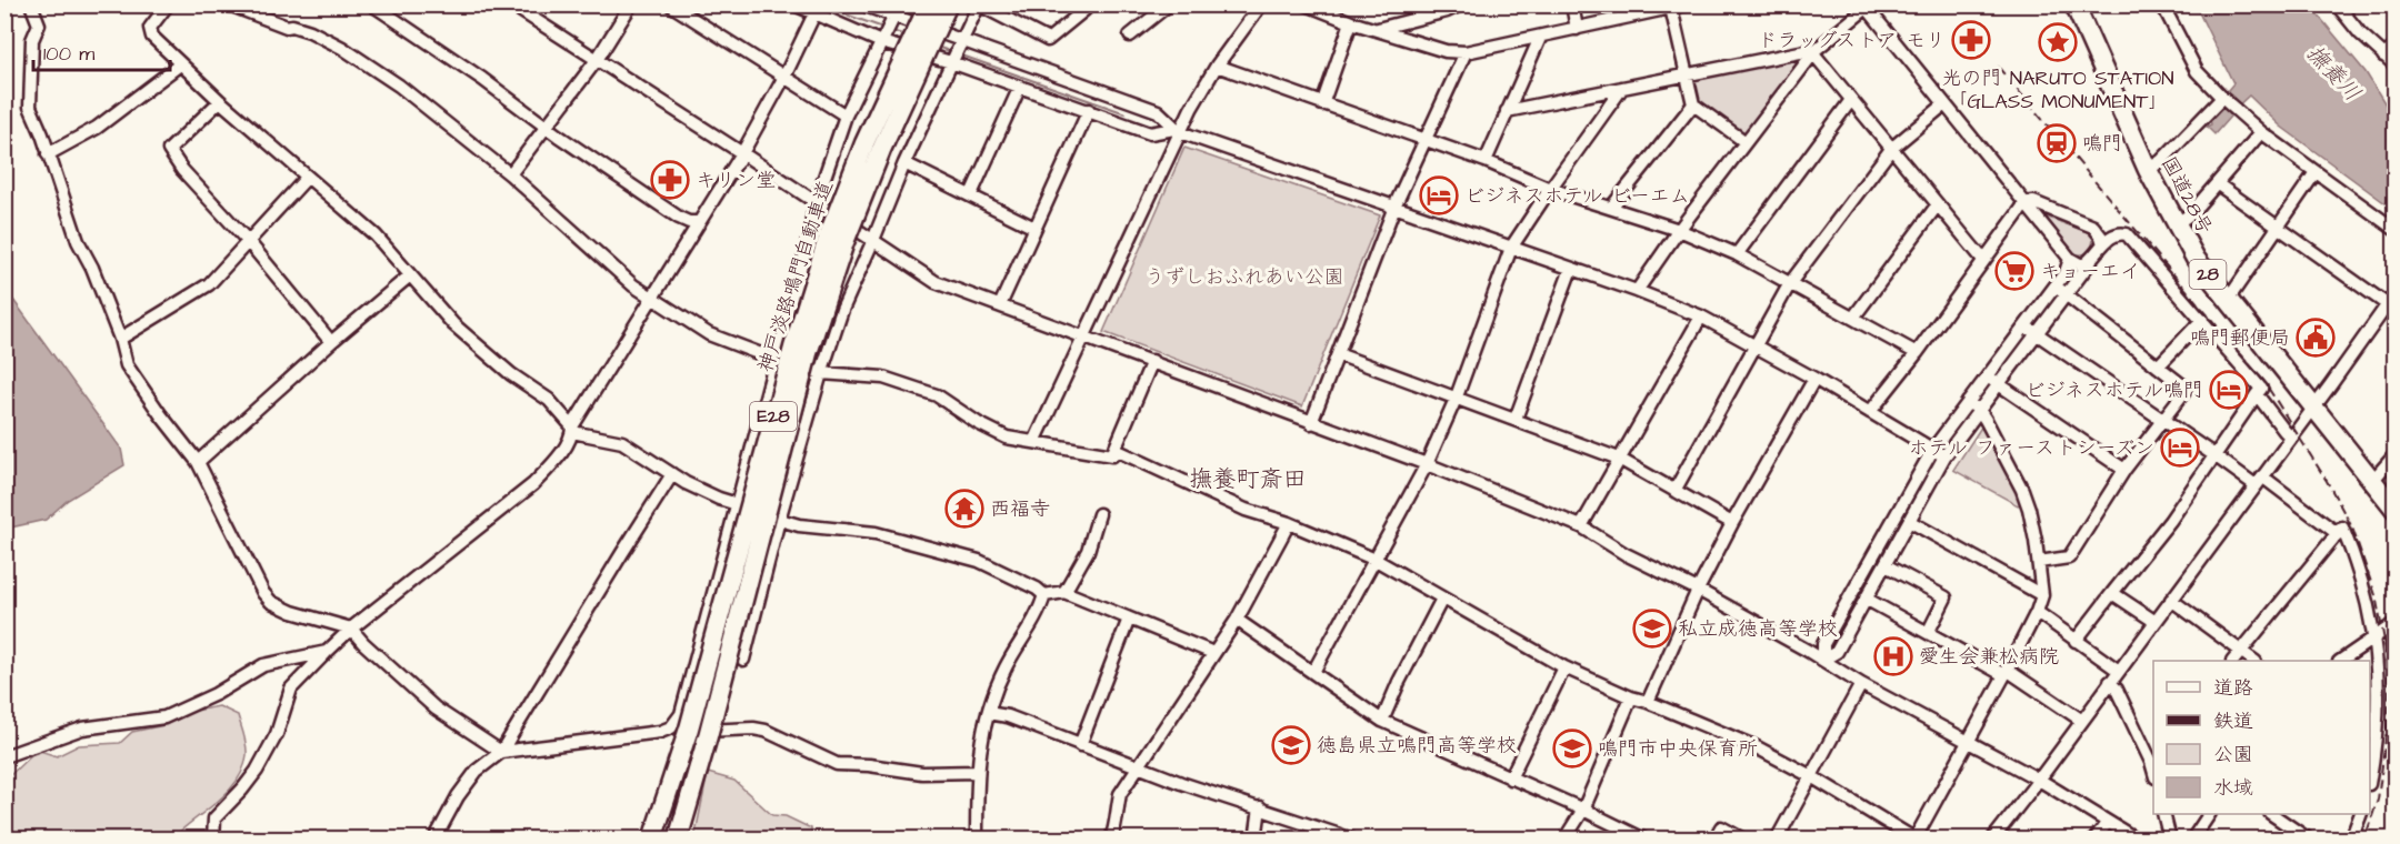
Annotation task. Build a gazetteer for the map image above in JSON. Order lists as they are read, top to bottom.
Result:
{
  "streets": {
    "highway": [
      "国道28号",
      "28",
      "神戸淡路鳴門自動車道",
      "E28"
    ]
  },
  "districts": ["撫養町斎田"],
  "water": ["撫養川"],
  "parks": ["うずしおふれあい公園"],
  "places": {
    "pharmacy": ["ドラッグストア モリ", "キリン堂"],
    "place": ["光の門 NARUTO STATION 「GLASS MONUMENT」"],
    "station": ["鳴門"],
    "hotel": ["ビジネスホテル ビーエム", "ビジネスホテル鳴門", "ホテル ファーストシーズン"],
    "supermarket": ["キョーエイ"],
    "public building": ["鳴門郵便局"],
    "temple": ["西福寺"],
    "school or university": ["私立成徳高等学校", "徳島県立鳴門高等学校", "鳴門市中央保育所"],
    "hospital": ["愛生会兼松病院"]
  },
  "legend": [
    "道路",
    "鉄道",
    "公園",
    "水域"
  ],
  "scale_bar": "100 m"
}
